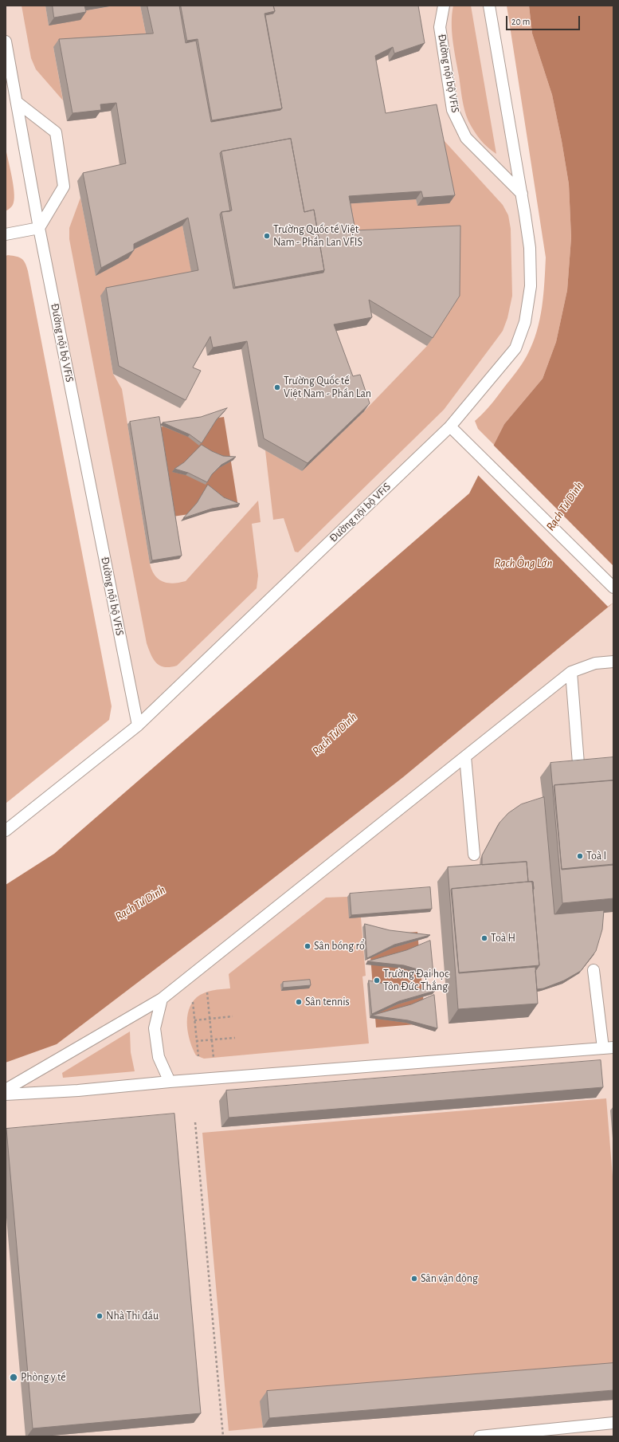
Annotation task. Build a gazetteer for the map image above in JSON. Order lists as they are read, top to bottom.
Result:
{
  "streets": {
    "lane": ["Đường nội bộ VFiS"]
  },
  "water": ["Rạch Tư Dinh", "Rạch Ông Lớn"],
  "places": [
    "Trường Quốc tế Việt Nam - Phần Lan VFIS",
    "Trường Quốc tế Việt Nam - Phần Lan",
    "Toà I",
    "Toà H",
    "Sân bóng rổ",
    "Trường Đại học Tôn Đức Thắng",
    "Sân tennis",
    "Sân vận động",
    "Nhà Thi đấu",
    "Phòng y tế"
  ],
  "scale_bar": "20 m"
}
